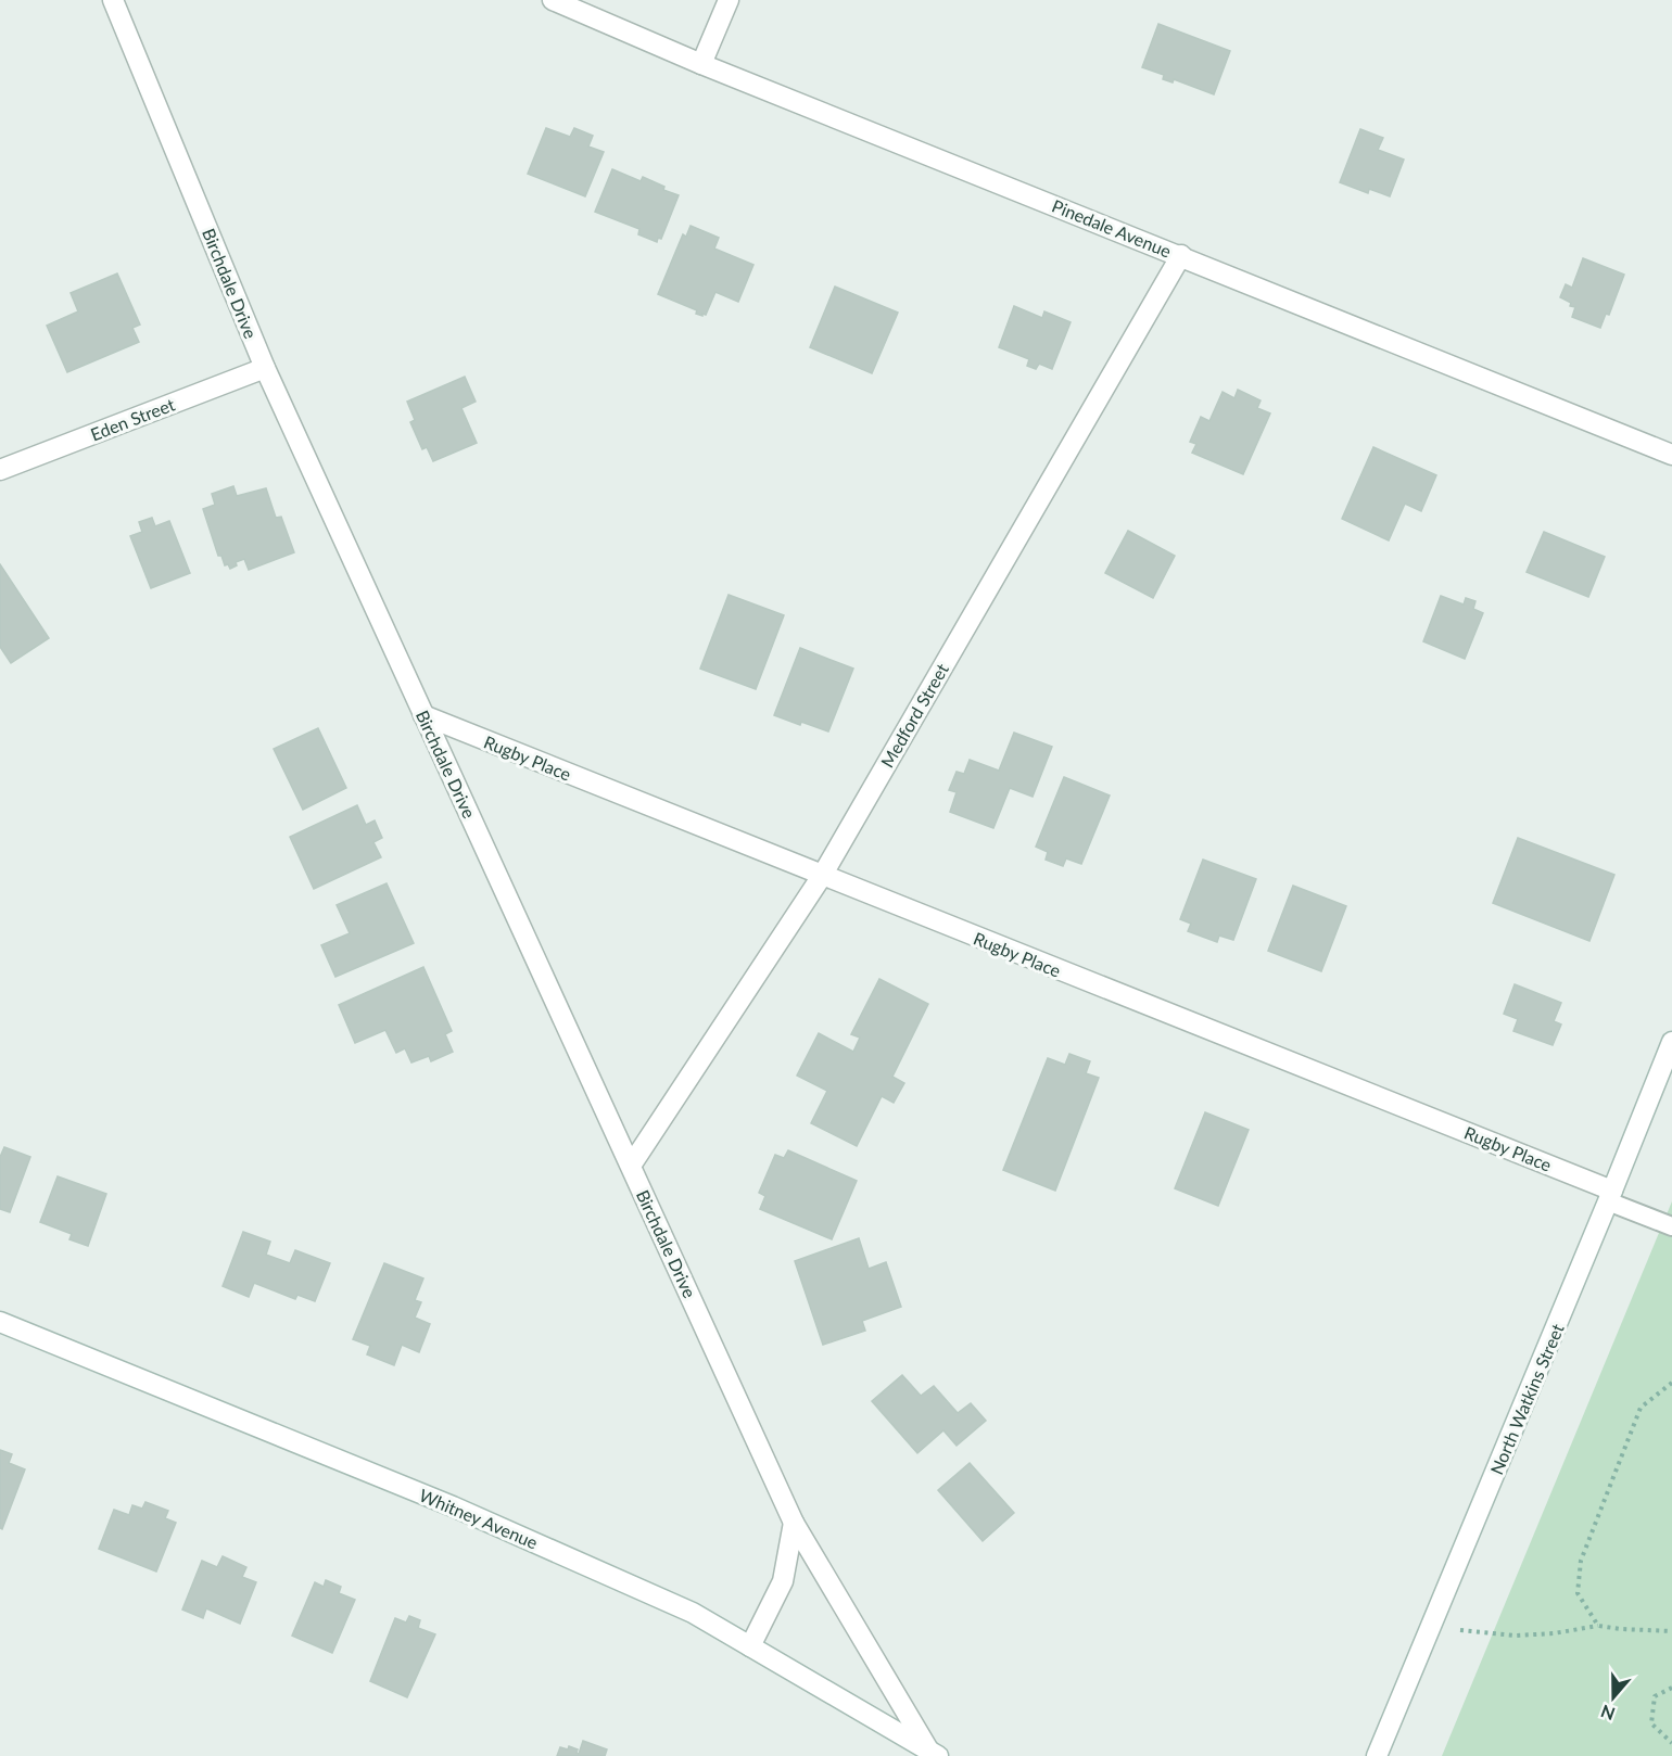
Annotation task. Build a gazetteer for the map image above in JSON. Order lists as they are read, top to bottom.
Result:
{
  "streets": {
    "street": [
      "Pinedale Avenue",
      "Birchdale Drive",
      "Eden Street",
      "Medford Street",
      "Rugby Place",
      "North Watkins Street",
      "Whitney Avenue"
    ]
  },
  "crossings": [
    ["Pinedale Avenue", "Medford Street"],
    ["Birchdale Drive", "Eden Street"],
    ["Birchdale Drive", "Medford Street"],
    ["Birchdale Drive", "Rugby Place"],
    ["Birchdale Drive", "Whitney Avenue"],
    ["Medford Street", "Rugby Place"],
    ["Rugby Place", "North Watkins Street"]
  ],
  "north": "bottom"
}
